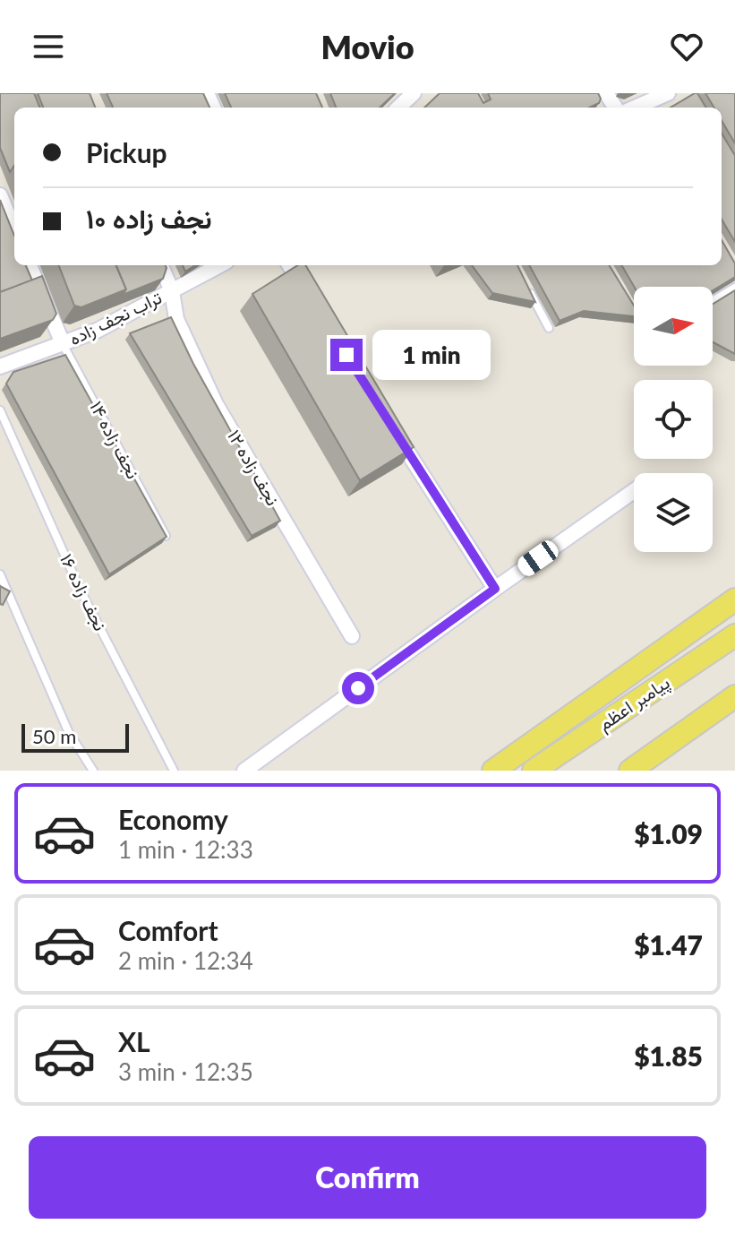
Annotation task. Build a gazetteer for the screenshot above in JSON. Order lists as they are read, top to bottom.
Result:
{
  "streets": {
    "main road": ["پیامبر اعظم"],
    "street": ["تراب نجف زاده", "نجف زاده ۱۲"],
    "lane": ["نجف زاده ۱۴", "نجف زاده ۱۶"]
  },
  "crossings": [
    ["تراب نجف زاده", "نجف زاده ۱۴"],
    ["تراب نجف زاده", "نجف زاده ۱۲"]
  ],
  "scale_bar": "50 m",
  "north": "right",
  "page": {
    "header": "Movio",
    "banner": ["Pickup", "نجف زاده ۱۰"],
    "bubble": "1 min",
    "scale": "50 m",
    "list": [
      {
        "name": "Economy",
        "note": "1 min · 12:33",
        "value": "$1.09"
      },
      {
        "name": "Comfort",
        "note": "2 min · 12:34",
        "value": "$1.47"
      },
      {
        "name": "XL",
        "note": "3 min · 12:35",
        "value": "$1.85"
      }
    ],
    "buttons": "Confirm"
  }
}
